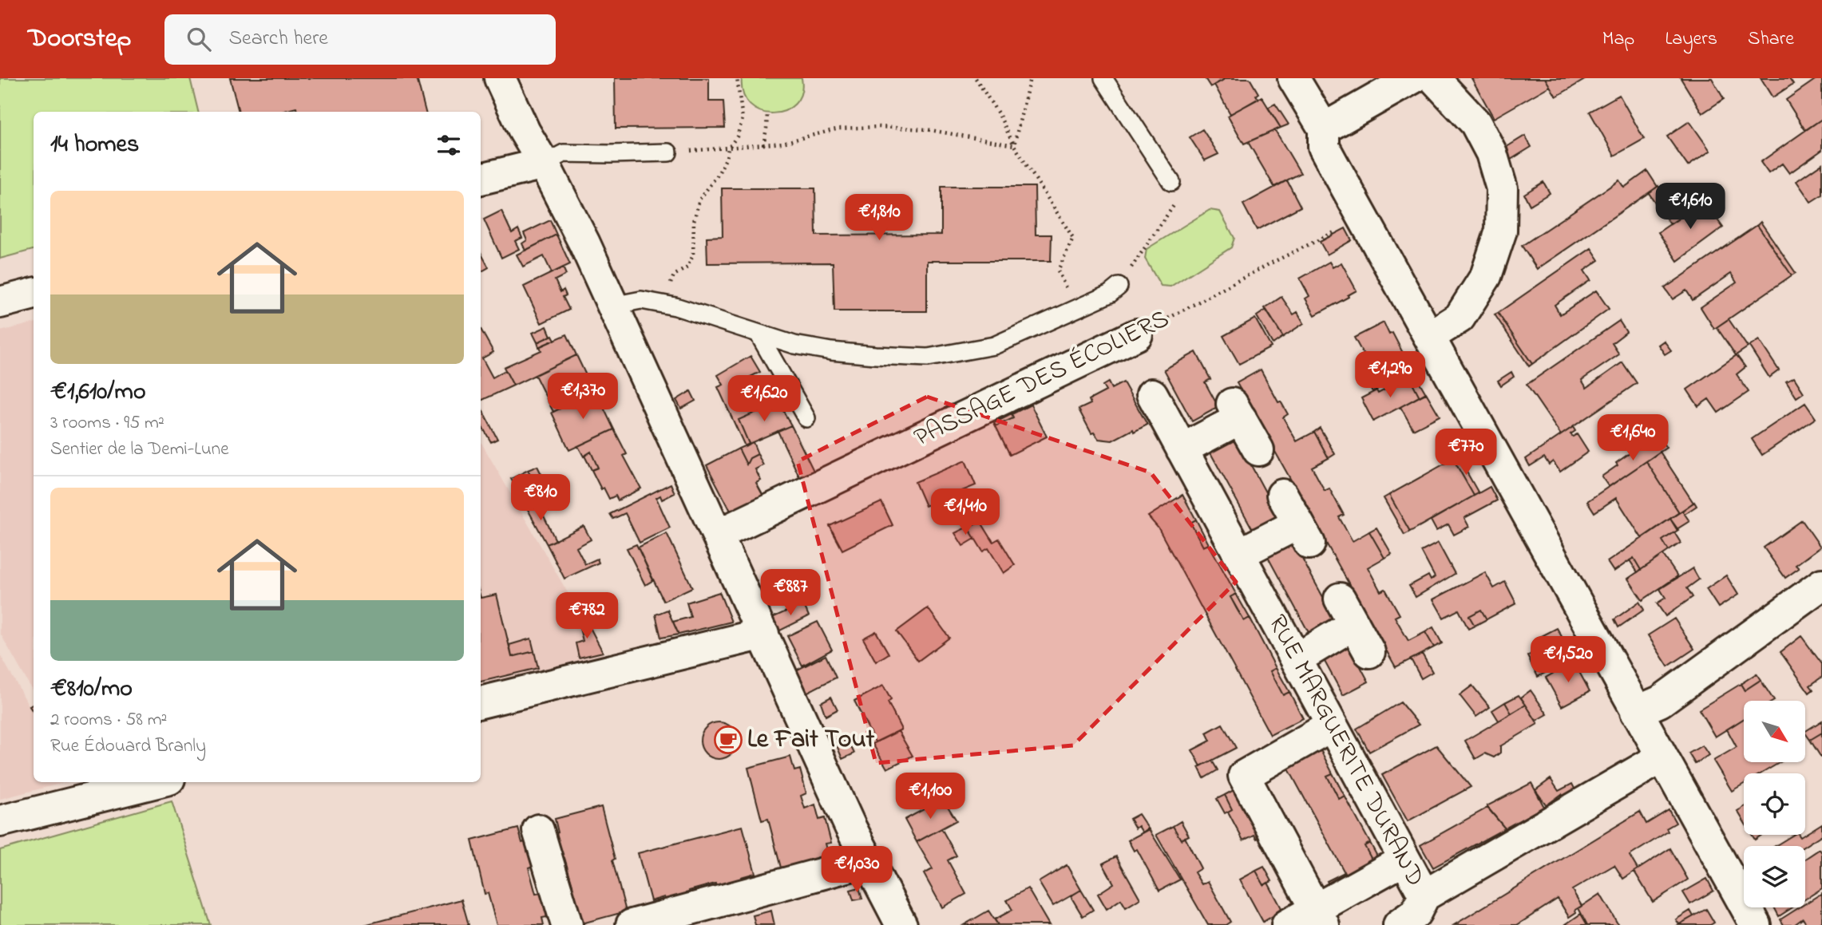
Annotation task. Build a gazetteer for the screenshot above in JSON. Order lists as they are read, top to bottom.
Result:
{
  "streets": {
    "street": ["PASSAGE DES ÉCOLIERS", "RUE MARGUERITE DURAND"]
  },
  "places": {
    "cafe": ["Le Fait Tout"]
  },
  "north": "bottom right",
  "page": {
    "header": "Doorstep",
    "search": "Search here",
    "nav": ["Map", "Layers", "Share"],
    "heading": "14 homes",
    "list": [
      {
        "name": "€1,610/mo",
        "note": "3 rooms · 95 m² · Sentier de la Demi-Lune"
      },
      {
        "name": "€810/mo",
        "note": "2 rooms · 58 m² · Rue Édouard Branly"
      }
    ],
    "price": [
      "€1,610",
      "€1,810",
      "€1,290",
      "€1,370",
      "€1,620",
      "€1,640",
      "€770",
      "€810",
      "€1,410",
      "€887",
      "€782",
      "€1,520",
      "€1,100",
      "€1,030"
    ]
  }
}
